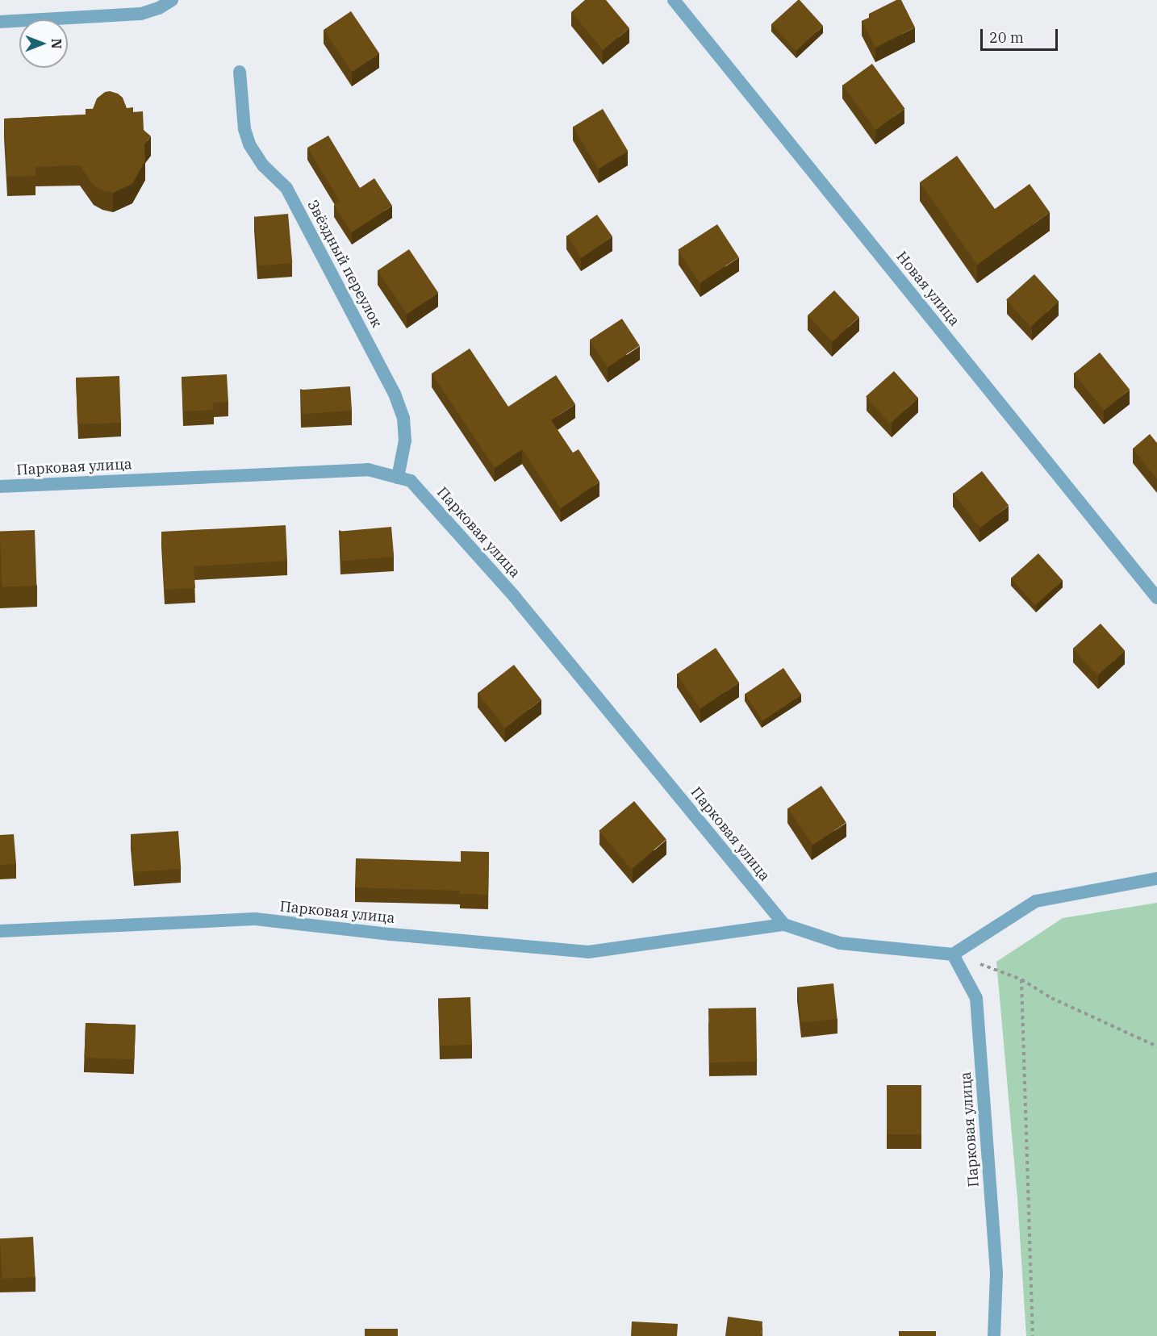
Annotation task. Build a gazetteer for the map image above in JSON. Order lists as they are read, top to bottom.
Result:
{
  "streets": {
    "street": ["Звёздный переулок", "Новая улица", "Парковая улица"]
  },
  "crossings": [
    ["Звёздный переулок", "Парковая улица"]
  ],
  "scale_bar": "20 m",
  "north": "right"
}
